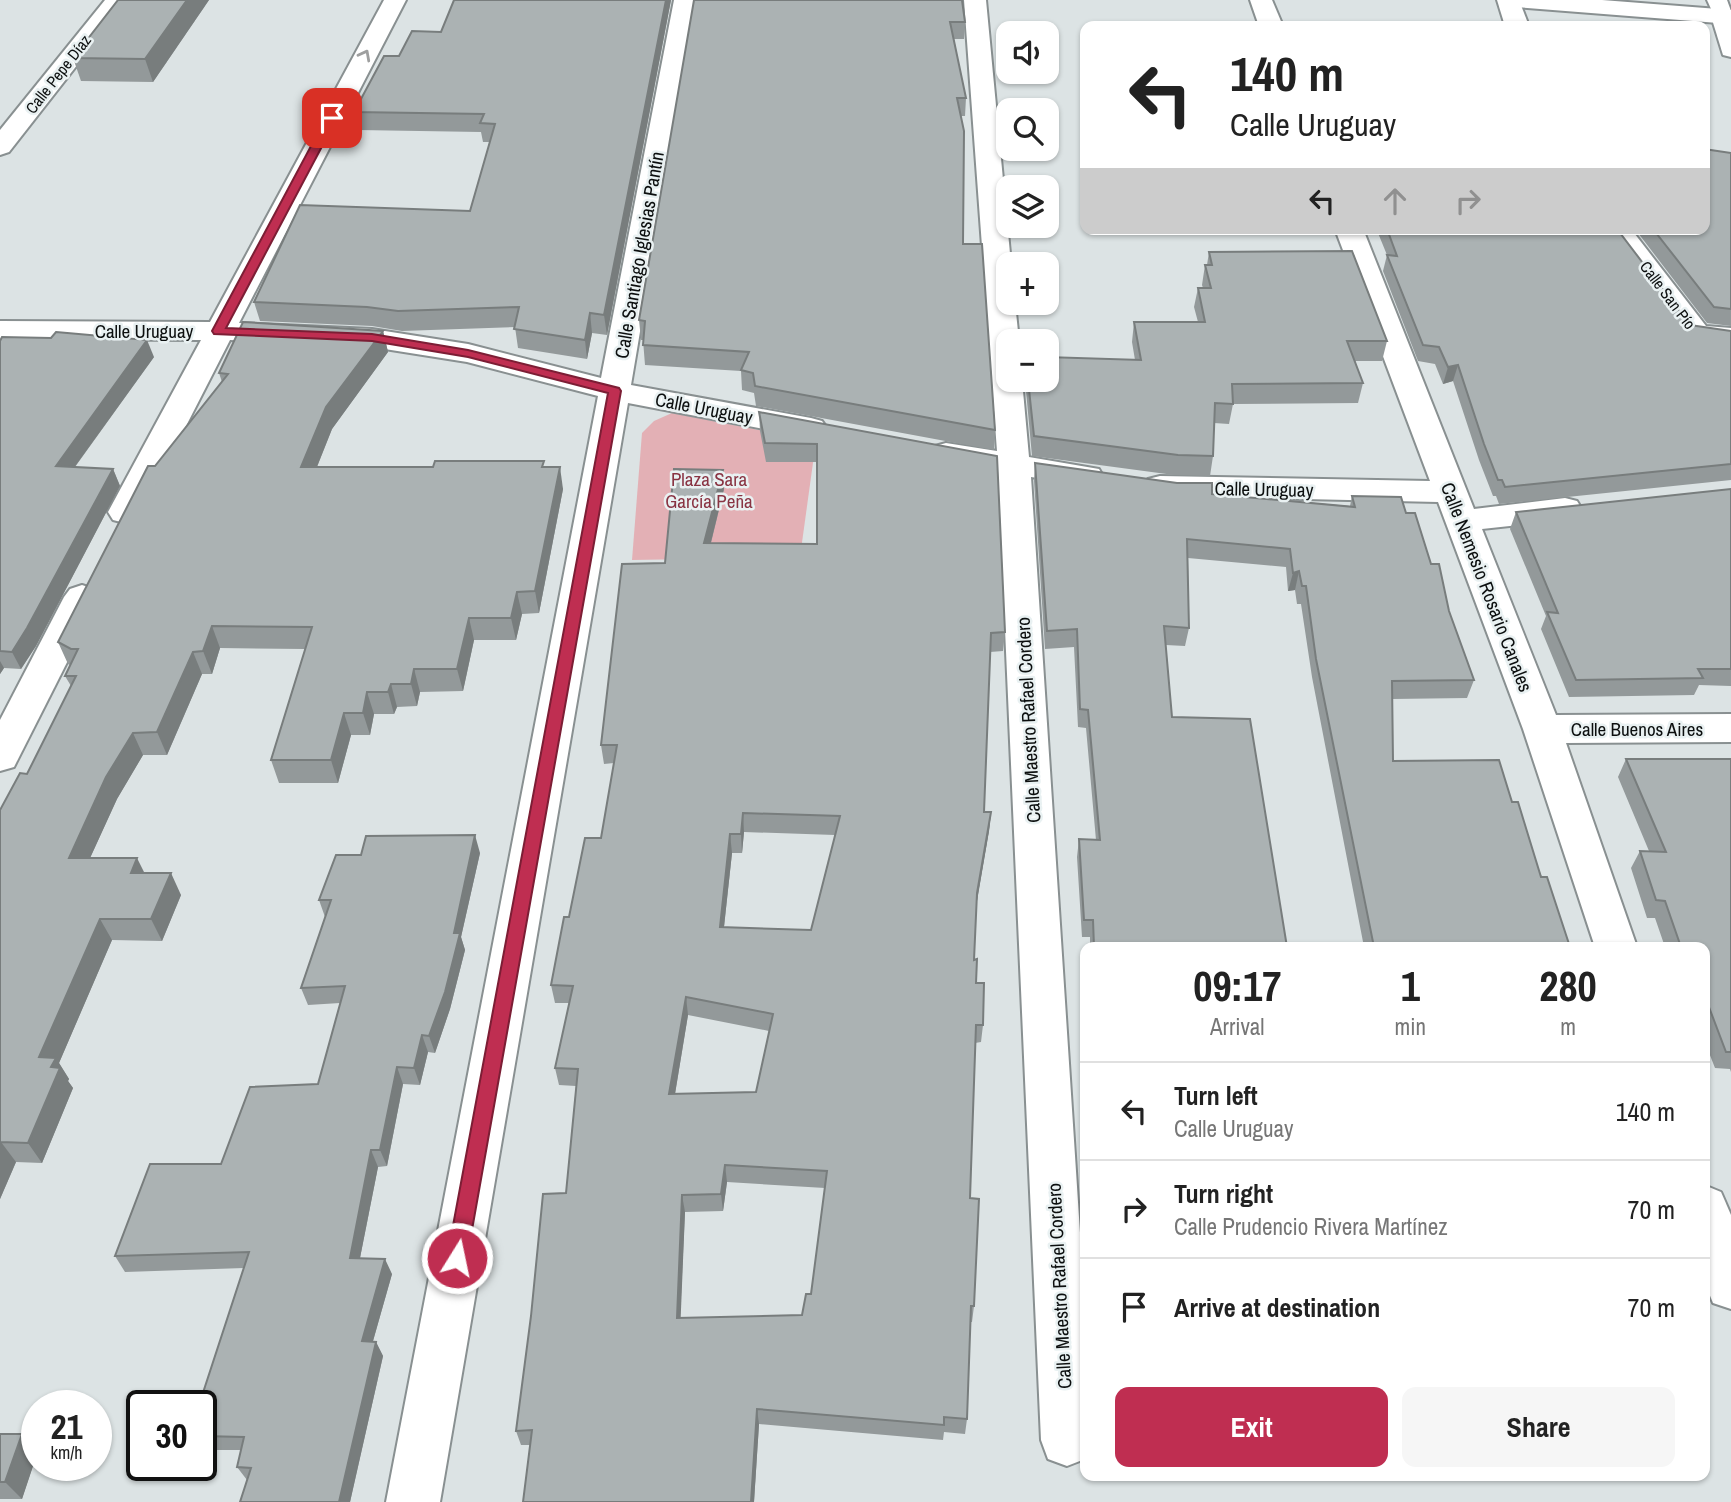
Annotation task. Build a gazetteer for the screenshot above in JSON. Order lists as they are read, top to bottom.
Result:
{
  "streets": {
    "street": [
      "Calle Pepe Díaz",
      "Calle Santiago Iglesias Pantín",
      "Calle San Pío",
      "Calle Uruguay",
      "Calle Nemesio Rosario Canales",
      "Calle Maestro Rafael Cordero",
      "Calle Buenos Aires"
    ]
  },
  "crossings": [
    ["Calle Santiago Iglesias Pantín", "Calle Uruguay"],
    ["Calle Uruguay", "Calle Nemesio Rosario Canales"],
    ["Calle Uruguay", "Calle Maestro Rafael Cordero"],
    ["Calle Nemesio Rosario Canales", "Calle Buenos Aires"]
  ],
  "parks": ["Plaza Sara García Peña"],
  "page": {
    "map_buttons": ["+", "−"],
    "turn": ["140 m", "Calle Uruguay"],
    "eta": [
      "09:17",
      "Arrival",
      "1",
      "min",
      "280",
      "m"
    ],
    "list": [
      {
        "name": "Turn left",
        "note": "Calle Uruguay",
        "value": "140 m"
      },
      {
        "name": "Turn right",
        "note": "Calle Prudencio Rivera Martínez",
        "value": "70 m"
      },
      {
        "name": "Arrive at destination",
        "value": "70 m"
      }
    ],
    "buttons": ["Exit", "Share"],
    "speed": "21 km/h",
    "limit": "30"
  }
}
